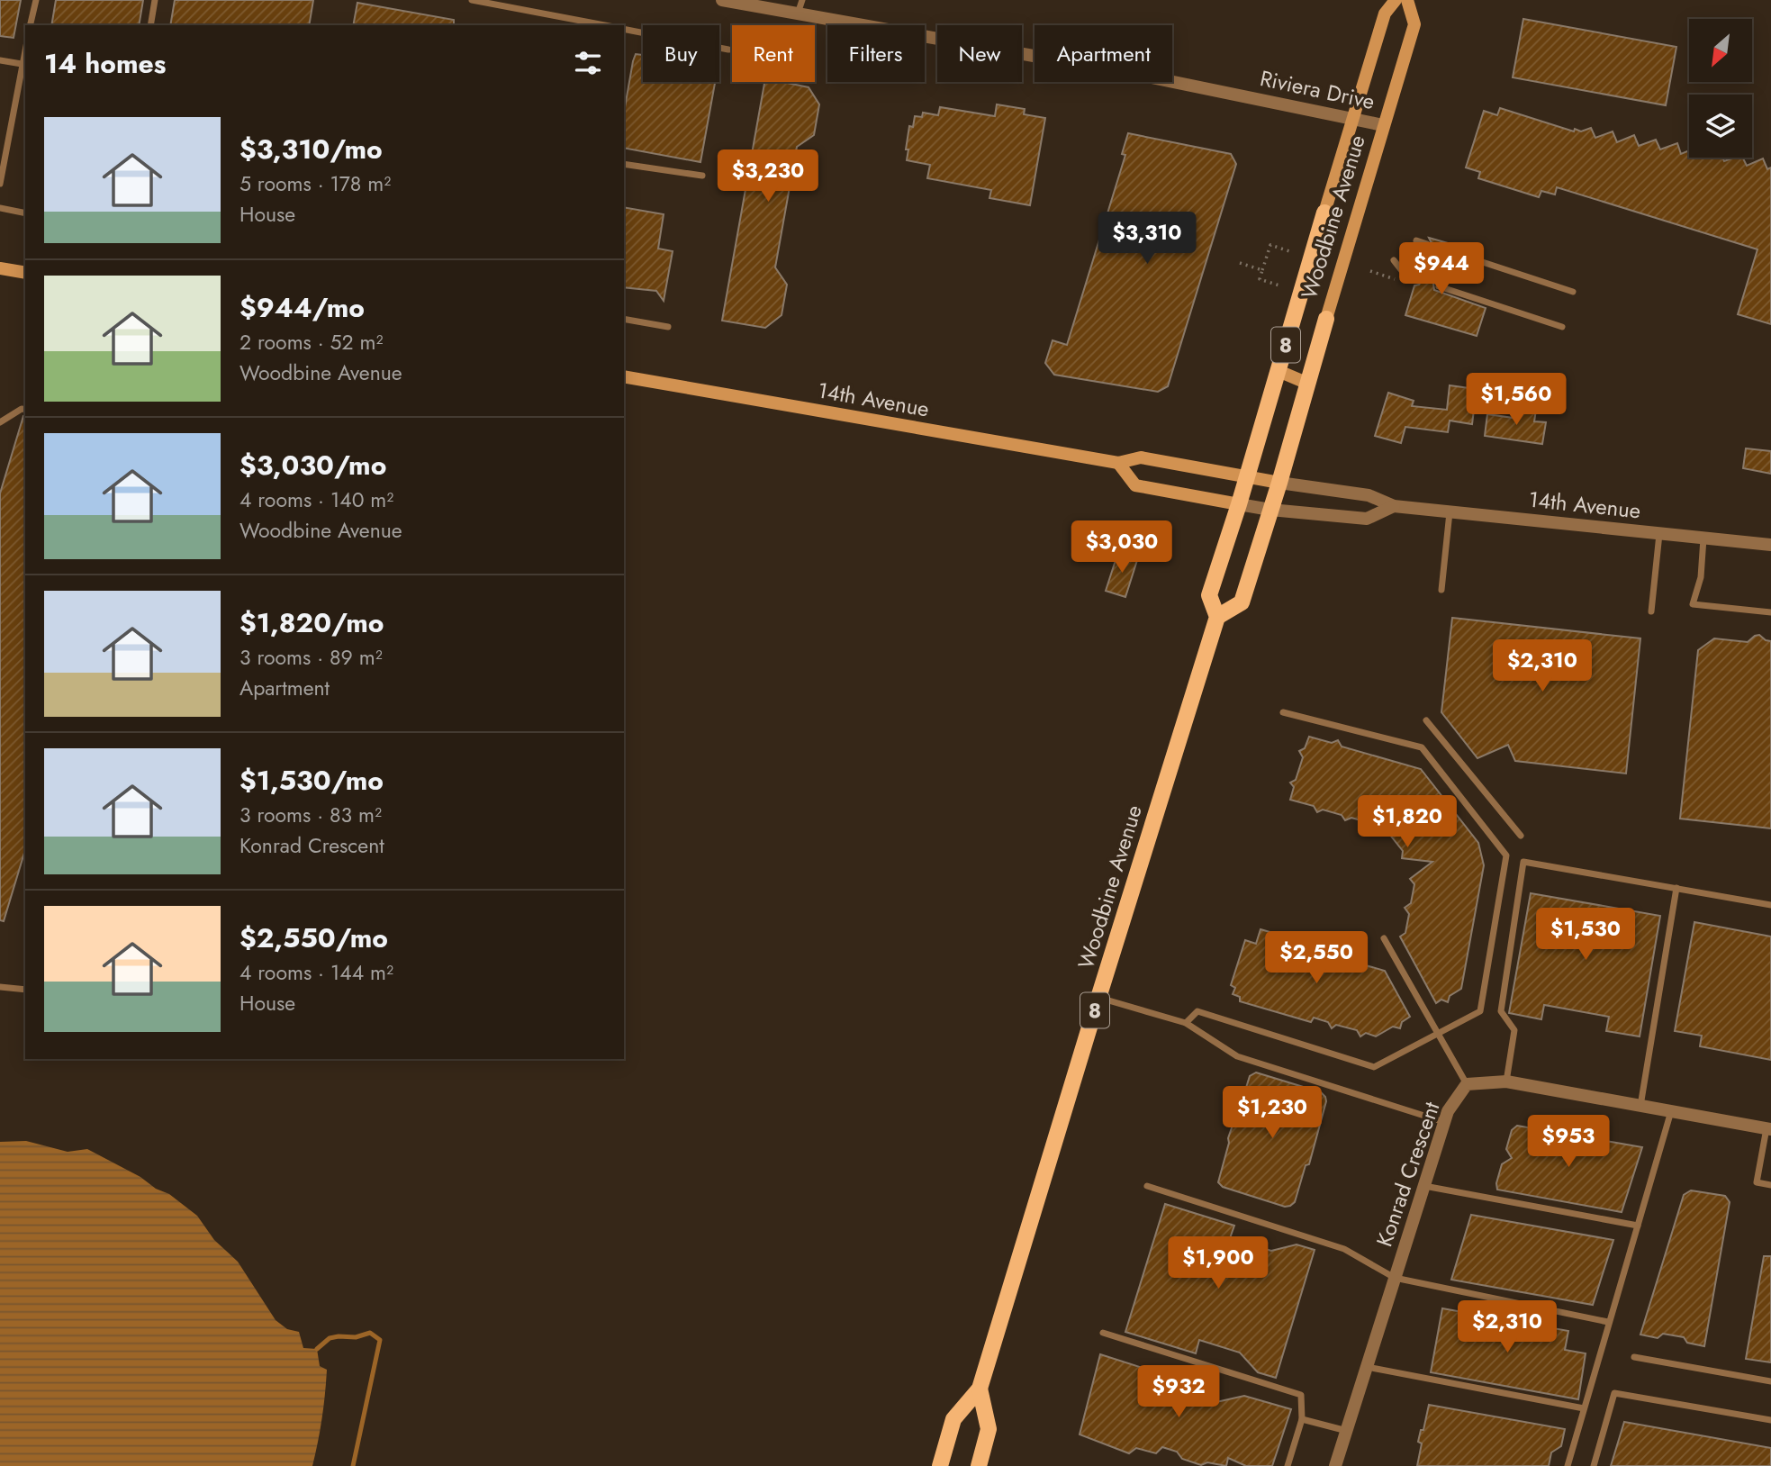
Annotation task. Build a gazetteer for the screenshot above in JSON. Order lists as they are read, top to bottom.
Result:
{
  "streets": {
    "main road": ["Woodbine Avenue", "8", "14th Avenue"],
    "street": ["Riviera Drive", "Konrad Crescent"]
  },
  "crossings": [
    ["Riviera Drive", "Woodbine Avenue"],
    ["Woodbine Avenue", "14th Avenue"]
  ],
  "north": "bottom left",
  "page": {
    "chip": [
      "Buy",
      "Rent",
      "Filters",
      "New",
      "Apartment"
    ],
    "heading": "14 homes",
    "list": [
      {
        "name": "$3,310/mo",
        "note": "5 rooms · 178 m² · House"
      },
      {
        "name": "$944/mo",
        "note": "2 rooms · 52 m² · Woodbine Avenue"
      },
      {
        "name": "$3,030/mo",
        "note": "4 rooms · 140 m² · Woodbine Avenue"
      },
      {
        "name": "$1,820/mo",
        "note": "3 rooms · 89 m² · Apartment"
      },
      {
        "name": "$1,530/mo",
        "note": "3 rooms · 83 m² · Konrad Crescent"
      },
      {
        "name": "$2,550/mo",
        "note": "4 rooms · 144 m² · House"
      }
    ],
    "price": [
      "$3,230",
      "$3,310",
      "$944",
      "$1,560",
      "$3,030",
      "$2,310",
      "$1,820",
      "$1,530",
      "$2,550",
      "$1,230",
      "$953",
      "$1,900",
      "$2,310",
      "$932"
    ]
  }
}
